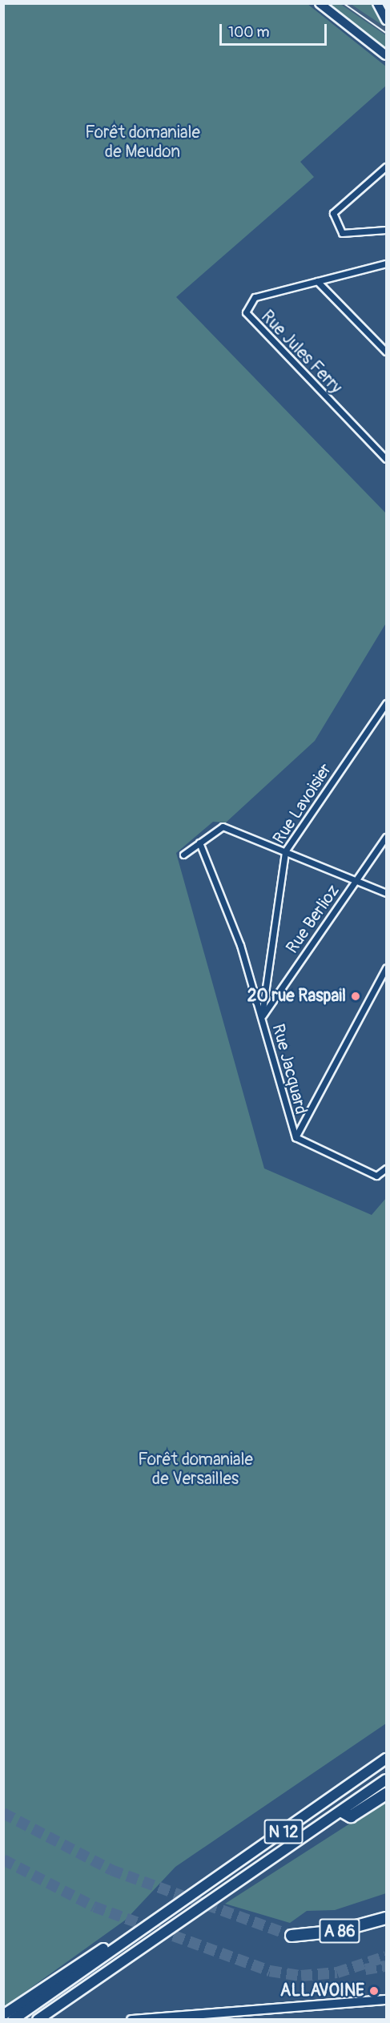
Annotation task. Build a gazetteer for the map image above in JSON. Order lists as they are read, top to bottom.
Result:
{
  "streets": {
    "highway": ["N 12", "A 86"],
    "street": [
      "Rue Jules Ferry",
      "Rue Lavoisier",
      "Rue Berlioz",
      "Rue Jacquard"
    ]
  },
  "crossings": [
    ["Rue Lavoisier", "Rue Berlioz"],
    ["Rue Lavoisier", "Rue Jacquard"],
    ["Rue Berlioz", "Rue Jacquard"]
  ],
  "parks": ["Forêt domaniale de Meudon", "Forêt domaniale de Versailles"],
  "places": ["20 rue Raspail", "ALLAVOINE"],
  "scale_bar": "100 m"
}
